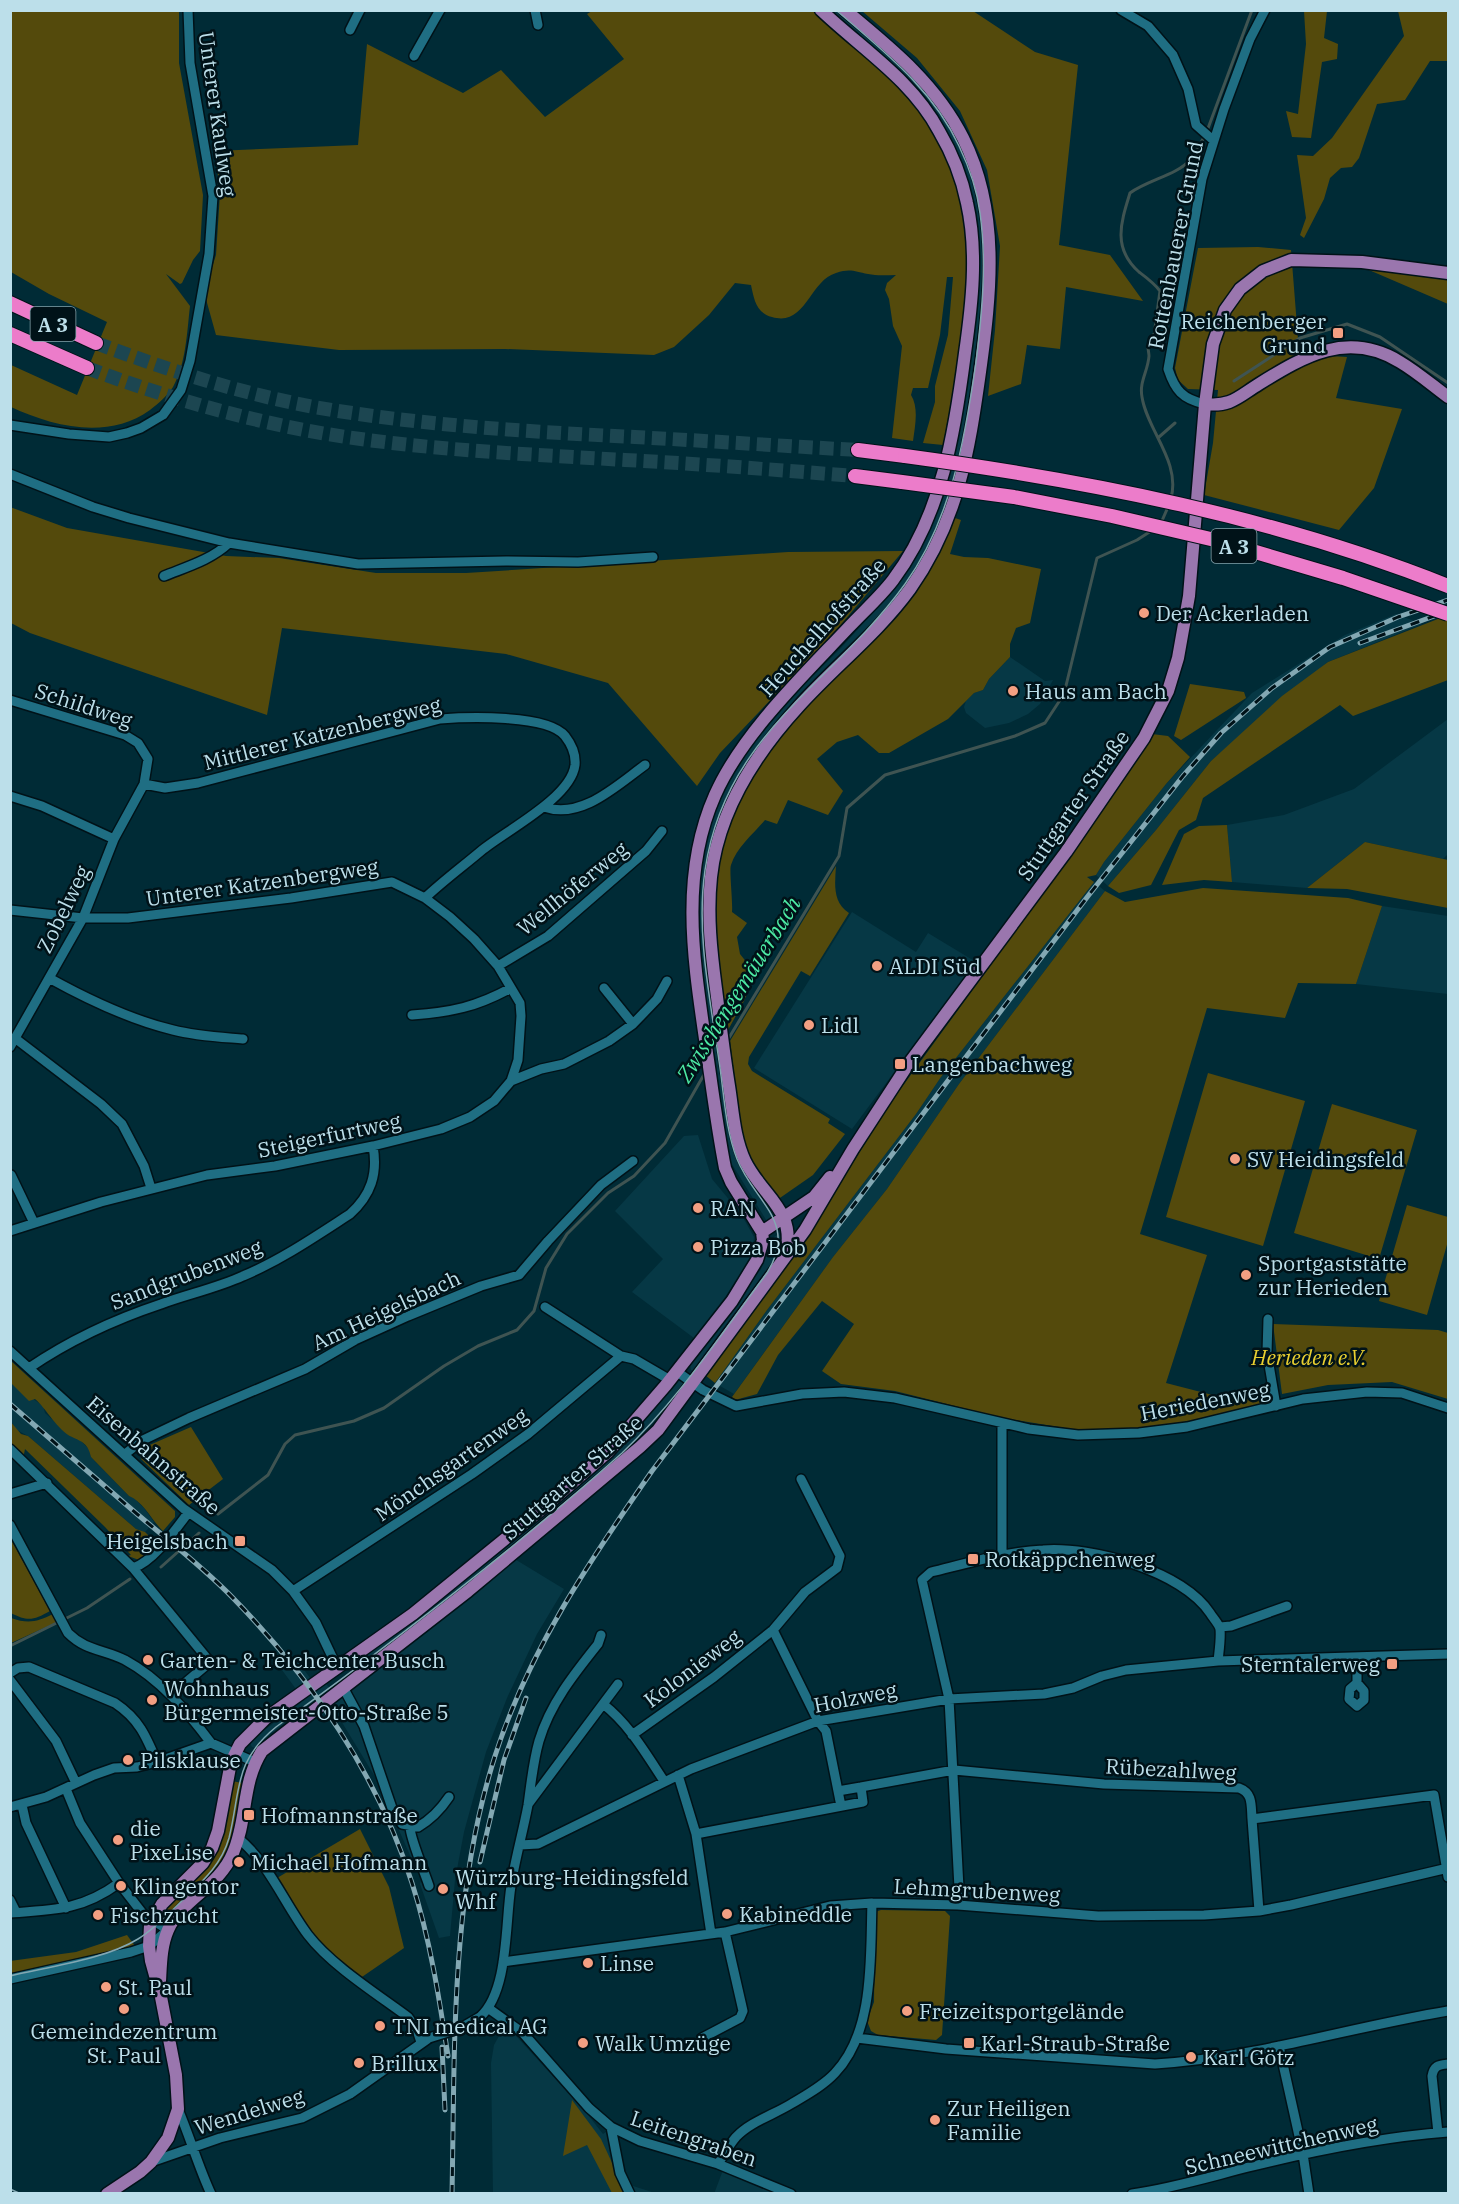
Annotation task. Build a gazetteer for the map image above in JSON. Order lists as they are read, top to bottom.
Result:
{
  "streets": {
    "highway": ["A 3"],
    "main road": ["Heuchelhofstraße", "Stuttgarter Straße", "Wendelweg"],
    "street": [
      "Unterer Kaulweg",
      "Rottenbauerer Grund",
      "Schildweg",
      "Mittlerer Katzenbergweg",
      "Unterer Katzenbergweg",
      "Wellhöferweg",
      "Zobelweg",
      "Steigerfurtweg",
      "Sandgrubenweg",
      "Am Heigelsbach",
      "Heriedenweg",
      "Eisenbahnstraße",
      "Mönchsgartenweg",
      "Kolonieweg",
      "Holzweg",
      "Rübezahlweg",
      "Lehmgrubenweg",
      "Leitengraben",
      "Schneewittchenweg"
    ]
  },
  "crossings": [
    ["Rottenbauerer Grund", "Stuttgarter Straße"],
    ["Heuchelhofstraße", "Stuttgarter Straße"],
    ["Schildweg", "Mittlerer Katzenbergweg"],
    ["Schildweg", "Zobelweg"],
    ["Mittlerer Katzenbergweg", "Unterer Katzenbergweg"],
    ["Mittlerer Katzenbergweg", "Zobelweg"],
    ["Stuttgarter Straße", "Heriedenweg"],
    ["Stuttgarter Straße", "Eisenbahnstraße"],
    ["Unterer Katzenbergweg", "Wellhöferweg"],
    ["Unterer Katzenbergweg", "Zobelweg"],
    ["Unterer Katzenbergweg", "Steigerfurtweg"],
    ["Steigerfurtweg", "Sandgrubenweg"],
    ["Sandgrubenweg", "Eisenbahnstraße"],
    ["Am Heigelsbach", "Eisenbahnstraße"],
    ["Eisenbahnstraße", "Mönchsgartenweg"],
    ["Kolonieweg", "Holzweg"],
    ["Wendelweg", "Leitengraben"]
  ],
  "water": ["Zwischengemäuerbach"],
  "parks": ["Herieden e.V."],
  "places": {
    "transit": [
      "Reichenberger Grund",
      "Langenbachweg",
      "Heigelsbach",
      "Rotkäppchenweg",
      "Sterntalerweg",
      "Hofmannstraße",
      "Karl-Straub-Straße"
    ],
    "other": [
      "Der Ackerladen",
      "Haus am Bach",
      "ALDI Süd",
      "Lidl",
      "SV Heidingsfeld",
      "RAN",
      "Pizza Bob",
      "Sportgaststätte zur Herieden",
      "Garten- & Teichcenter Busch",
      "Wohnhaus Bürgermeister-Otto-Straße 5",
      "Pilsklause",
      "die PixeLise",
      "Michael Hofmann",
      "Klingentor",
      "Würzburg-Heidingsfeld Whf",
      "Kabineddle",
      "Fischzucht",
      "Linse",
      "St. Paul",
      "Gemeindezentrum St. Paul",
      "Freizeitsportgelände",
      "TNI medical AG",
      "Walk Umzüge",
      "Karl Götz",
      "Brillux",
      "Zur Heiligen Familie"
    ]
  }
}
